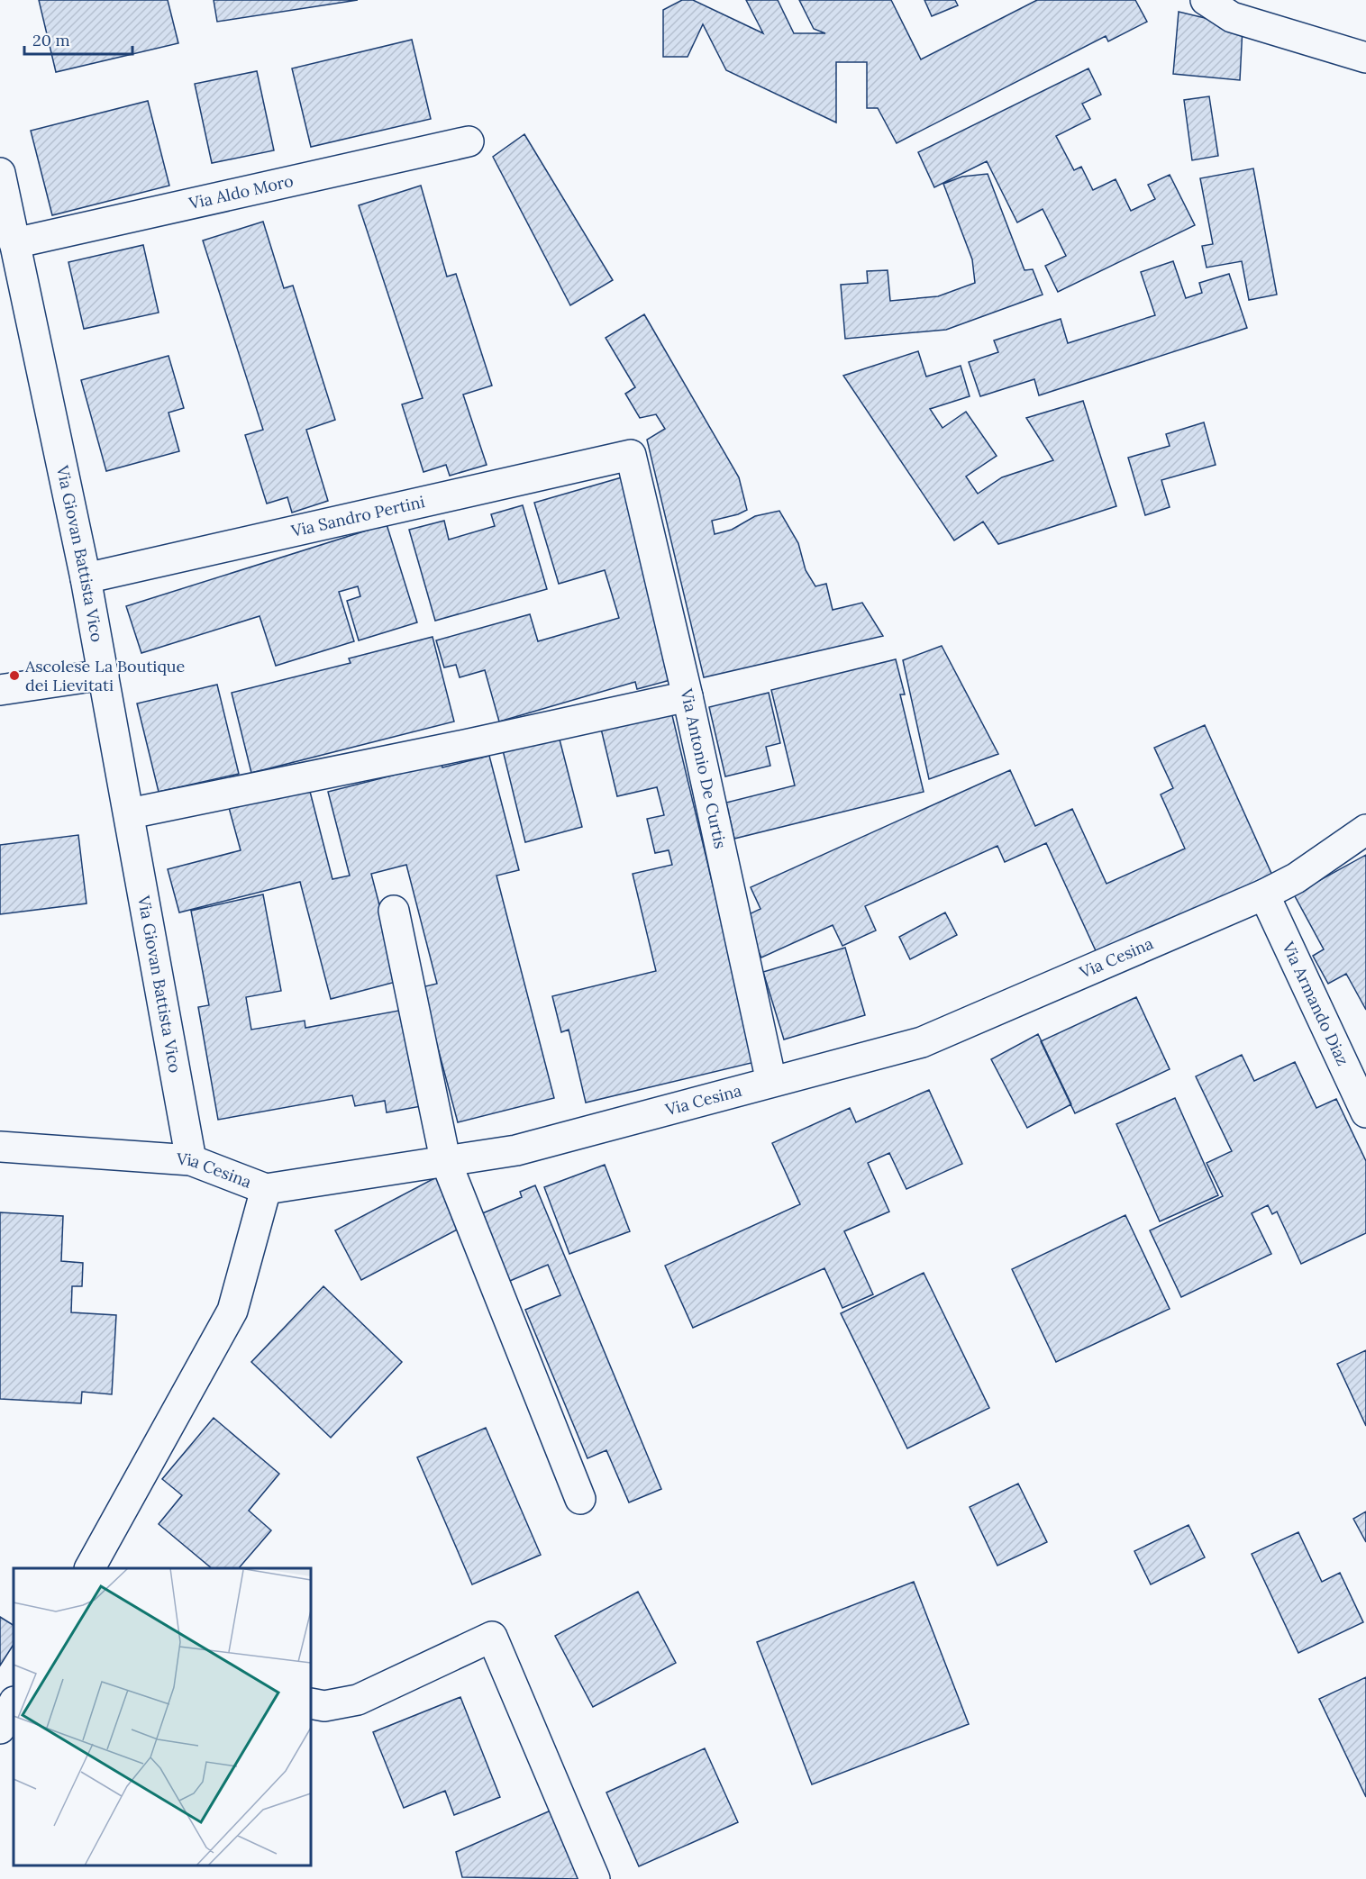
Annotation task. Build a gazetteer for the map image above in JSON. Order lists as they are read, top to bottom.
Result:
{
  "streets": {
    "street": [
      "Via Aldo Moro",
      "Via Sandro Pertini",
      "Via Giovan Battista Vico",
      "Via Antonio De Curtis",
      "Via Cesina",
      "Via Armando Diaz"
    ]
  },
  "crossings": [
    ["Via Aldo Moro", "Via Giovan Battista Vico"],
    ["Via Sandro Pertini", "Via Giovan Battista Vico"],
    ["Via Sandro Pertini", "Via Antonio De Curtis"],
    ["Via Giovan Battista Vico", "Via Cesina"],
    ["Via Antonio De Curtis", "Via Cesina"],
    ["Via Cesina", "Via Armando Diaz"]
  ],
  "places": ["Ascolese La Boutique dei Lievitati"],
  "scale_bar": "20 m"
}
